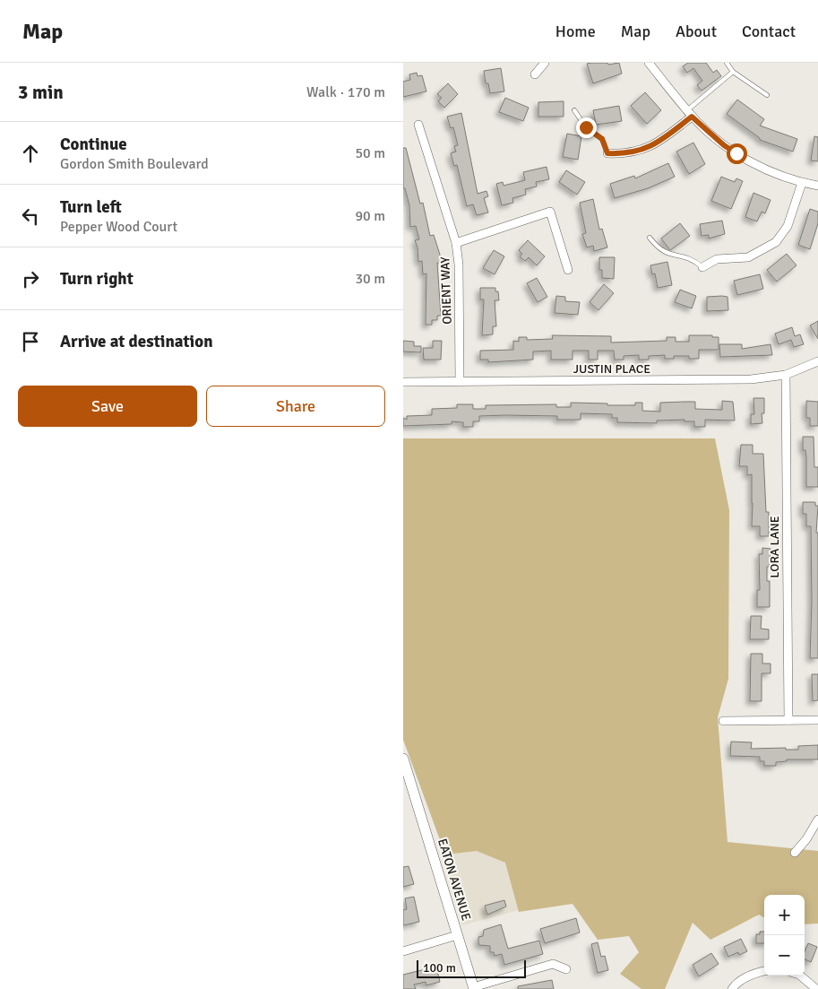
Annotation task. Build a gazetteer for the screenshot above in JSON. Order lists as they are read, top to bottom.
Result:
{
  "streets": {
    "street": [
      "ORIENT WAY",
      "JUSTIN PLACE",
      "LORA LANE",
      "EATON AVENUE"
    ]
  },
  "crossings": [
    ["ORIENT WAY", "JUSTIN PLACE"],
    ["JUSTIN PLACE", "LORA LANE"]
  ],
  "scale_bar": "100 m",
  "page": {
    "header": "Map",
    "nav": [
      "Home",
      "Map",
      "About",
      "Contact"
    ],
    "heading": ["3 min", "Walk · 170 m"],
    "list": [
      ["Continue", "Gordon Smith Boulevard", "50 m"],
      ["Turn left", "Pepper Wood Court", "90 m"],
      ["Turn right", "30 m"],
      "Arrive at destination"
    ],
    "buttons": ["Save", "Share"],
    "map_buttons": ["+", "−"],
    "scale": "100 m"
  }
}
